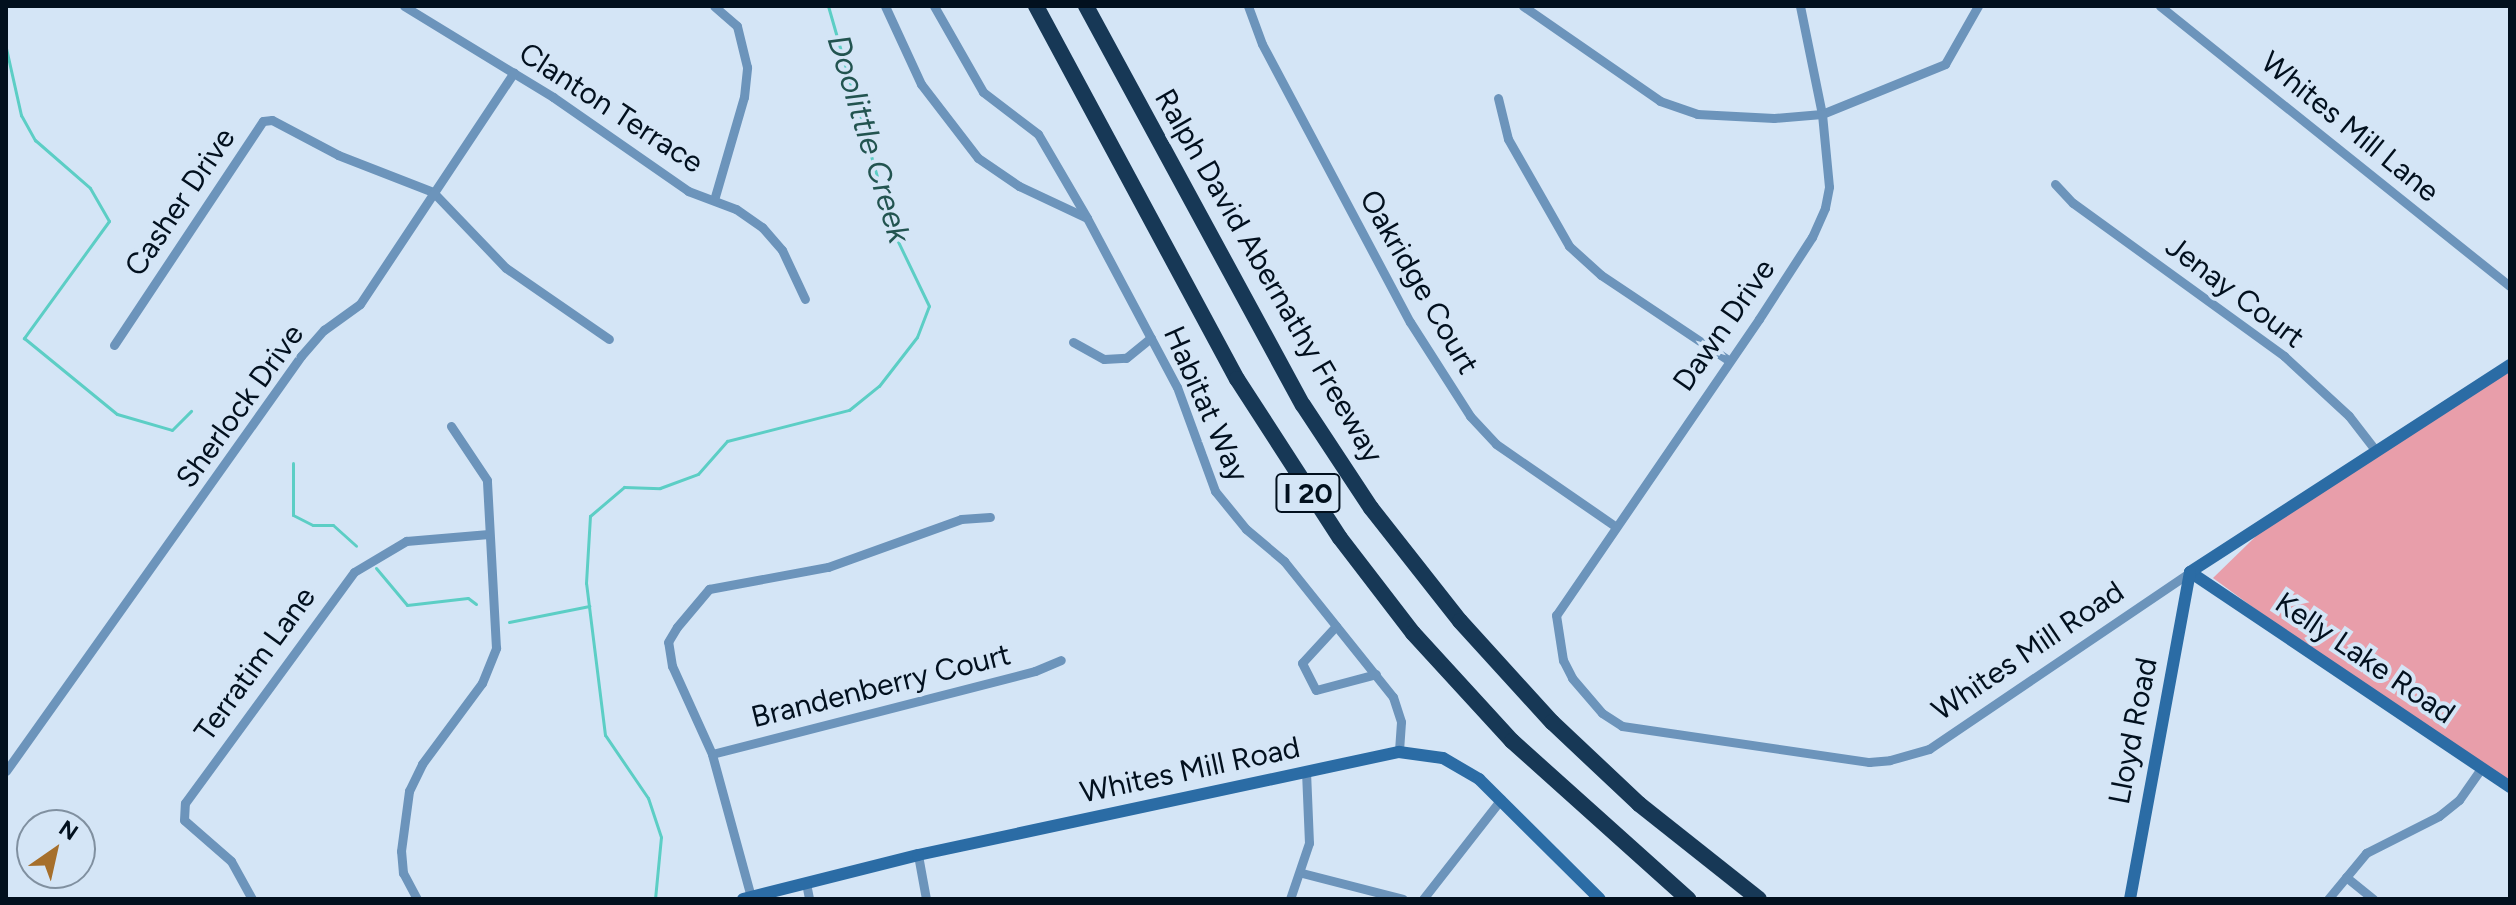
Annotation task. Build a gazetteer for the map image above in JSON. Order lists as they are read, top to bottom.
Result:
{
  "streets": {
    "highway": ["Ralph David Abernathy Freeway", "I 20"],
    "street": [
      "Clanton Terrace",
      "Whites Mill Lane",
      "Casher Drive",
      "Oakridge Court",
      "Jenay Court",
      "Dawn Drive",
      "Habitat Way",
      "Sherlock Drive",
      "Whites Mill Road",
      "Kelly Lake Road",
      "Terratim Lane",
      "Brandenberry Court",
      "Lloyd Road"
    ]
  },
  "crossings": [
    ["Clanton Terrace", "Sherlock Drive"],
    ["Casher Drive", "Sherlock Drive"],
    ["Oakridge Court", "Dawn Drive"],
    ["Jenay Court", "Whites Mill Road"],
    ["Dawn Drive", "Whites Mill Road"],
    ["Habitat Way", "Whites Mill Road"],
    ["Whites Mill Road", "Kelly Lake Road"],
    ["Whites Mill Road", "Lloyd Road"],
    ["Kelly Lake Road", "Lloyd Road"]
  ],
  "water": ["Doolittle Creek"],
  "north": "top right"
}
